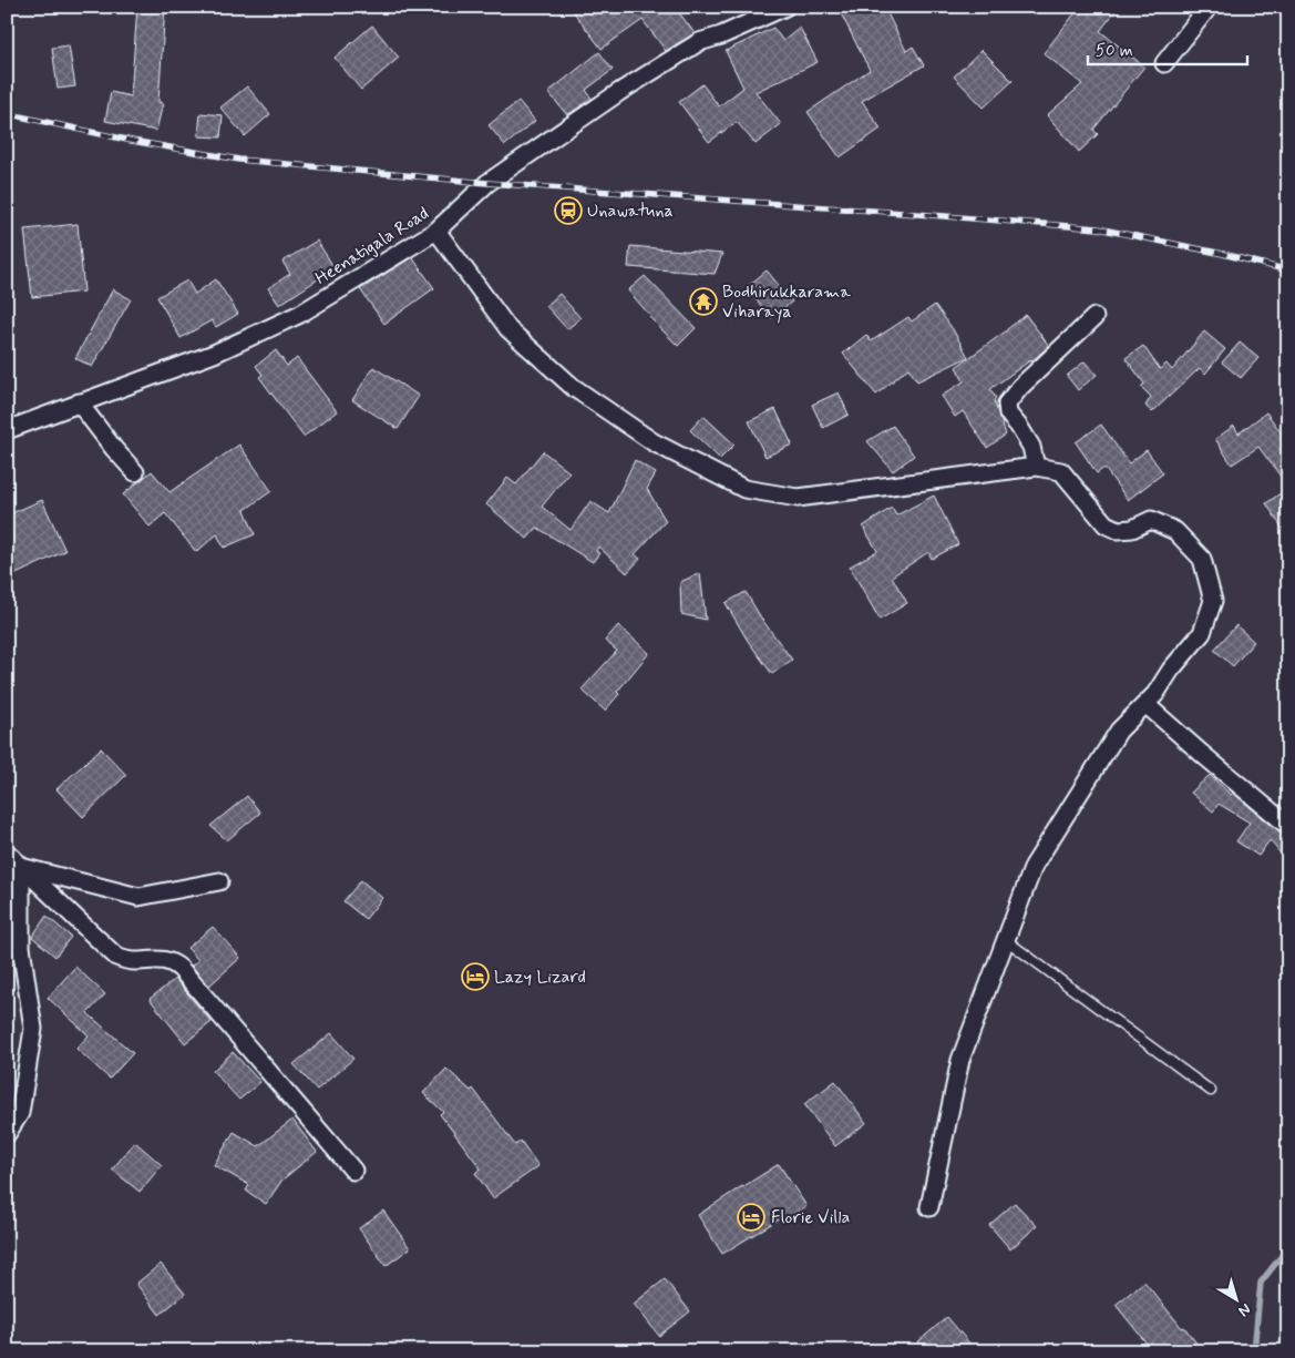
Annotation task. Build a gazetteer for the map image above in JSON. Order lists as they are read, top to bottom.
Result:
{
  "streets": {
    "street": ["Heenatigala Road"]
  },
  "places": {
    "station": ["Unawatuna"],
    "temple": ["Bodhirukkarama Viharaya"],
    "hotel": ["Lazy Lizard", "Florie Villa"]
  },
  "scale_bar": "50 m",
  "north": "bottom right"
}
